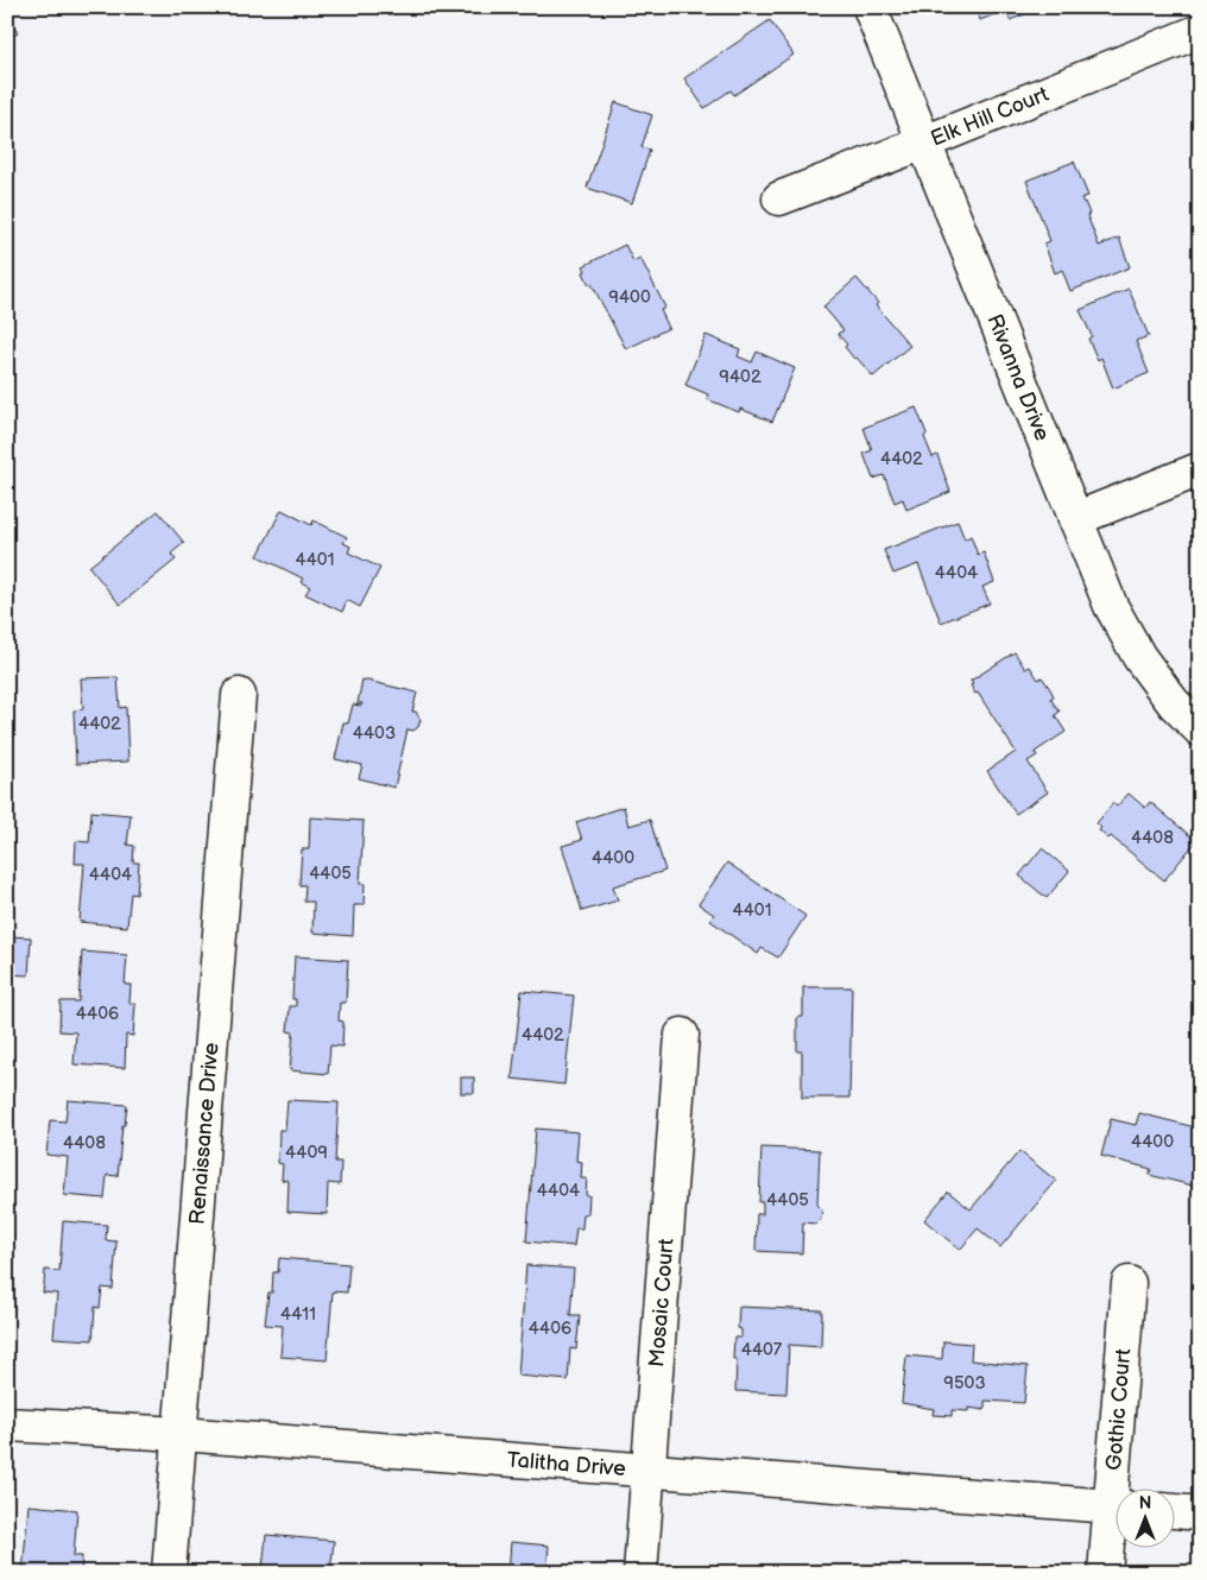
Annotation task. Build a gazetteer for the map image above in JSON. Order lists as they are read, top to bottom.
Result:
{
  "streets": {
    "street": [
      "Elk Hill Court",
      "Rivanna Drive",
      "Renaissance Drive",
      "Mosaic Court",
      "Gothic Court",
      "Talitha Drive"
    ]
  },
  "crossings": [
    ["Elk Hill Court", "Rivanna Drive"],
    ["Renaissance Drive", "Talitha Drive"],
    ["Mosaic Court", "Talitha Drive"]
  ],
  "house_numbers": [
    "9400",
    "9402",
    "4402",
    "4401",
    "4404",
    "4402",
    "4403",
    "4408",
    "4400",
    "4405",
    "4404",
    "4401",
    "4406",
    "4402",
    "4400",
    "4408",
    "4409",
    "4404",
    "4405",
    "4411",
    "4406",
    "4407",
    "9503"
  ],
  "north": "top"
}
